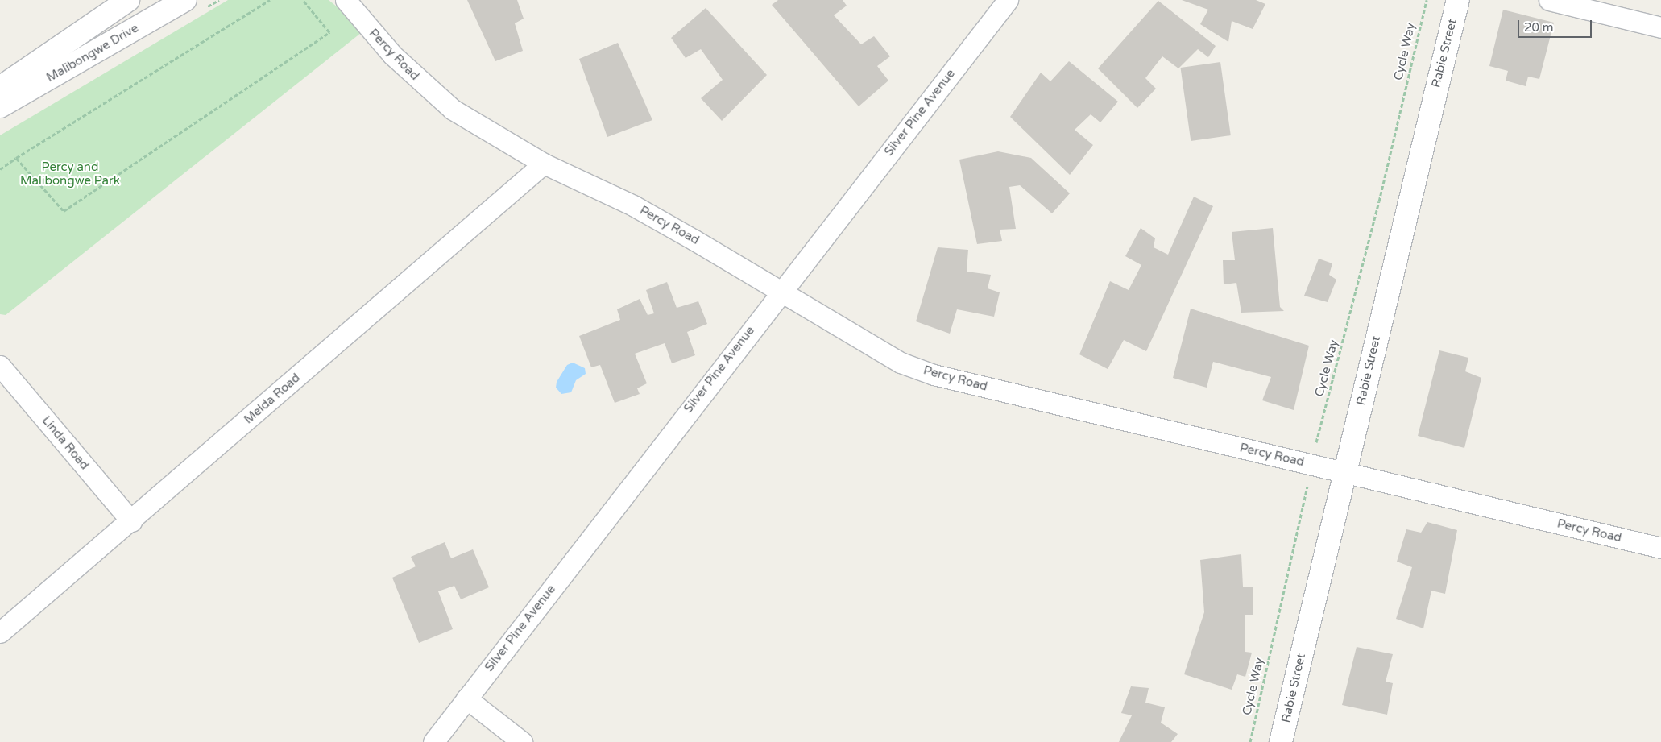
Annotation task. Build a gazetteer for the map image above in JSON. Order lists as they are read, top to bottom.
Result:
{
  "streets": {
    "street": [
      "Malibongwe Drive",
      "Rabie Street",
      "Percy Road",
      "Silver Pine Avenue",
      "Melda Road",
      "Linda Road"
    ],
    "path": ["Cycle Way"]
  },
  "crossings": [
    ["Cycle Way", "Percy Road"],
    ["Rabie Street", "Percy Road"],
    ["Percy Road", "Silver Pine Avenue"],
    ["Percy Road", "Melda Road"],
    ["Melda Road", "Linda Road"]
  ],
  "parks": ["Percy and Malibongwe Park"],
  "scale_bar": "20 m"
}
